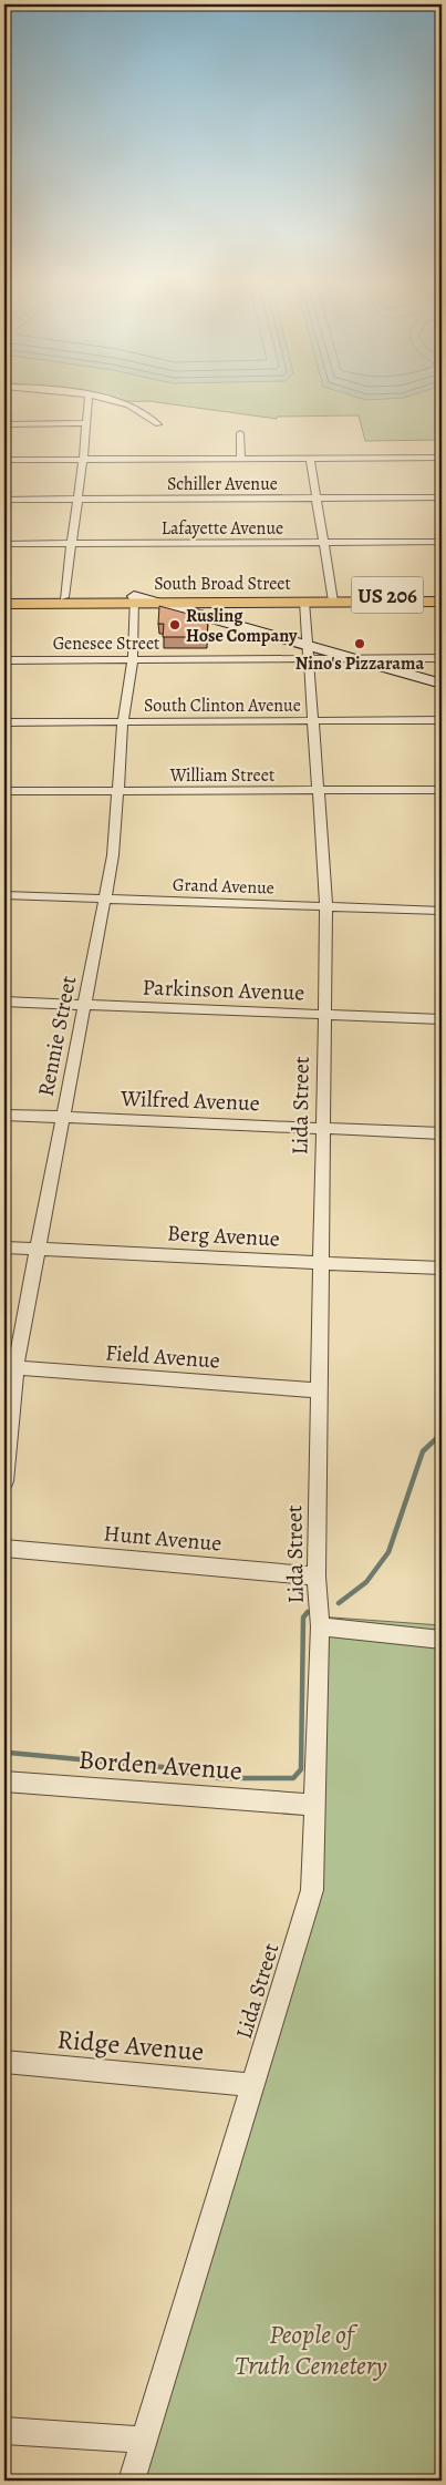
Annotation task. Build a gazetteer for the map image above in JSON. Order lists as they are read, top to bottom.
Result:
{
  "streets": {
    "main road": ["South Broad Street", "US 206"],
    "street": [
      "Schiller Avenue",
      "Lafayette Avenue",
      "Genesee Street",
      "South Clinton Avenue",
      "William Street",
      "Grand Avenue",
      "Parkinson Avenue",
      "Rennie Street",
      "Wilfred Avenue",
      "Lida Street",
      "Berg Avenue",
      "Field Avenue",
      "Hunt Avenue",
      "Borden Avenue",
      "Ridge Avenue"
    ]
  },
  "crossings": [
    ["South Broad Street", "Rennie Street"],
    ["South Broad Street", "Lida Street"],
    ["Genesee Street", "Rennie Street"],
    ["Genesee Street", "Lida Street"],
    ["South Clinton Avenue", "Rennie Street"],
    ["South Clinton Avenue", "Lida Street"],
    ["William Street", "Rennie Street"],
    ["William Street", "Lida Street"],
    ["Grand Avenue", "Rennie Street"],
    ["Grand Avenue", "Lida Street"],
    ["Parkinson Avenue", "Rennie Street"],
    ["Parkinson Avenue", "Lida Street"],
    ["Rennie Street", "Wilfred Avenue"],
    ["Rennie Street", "Berg Avenue"],
    ["Rennie Street", "Field Avenue"],
    ["Wilfred Avenue", "Lida Street"],
    ["Lida Street", "Berg Avenue"],
    ["Lida Street", "Field Avenue"],
    ["Lida Street", "Hunt Avenue"],
    ["Lida Street", "Borden Avenue"],
    ["Lida Street", "Ridge Avenue"]
  ],
  "parks": ["People of Truth Cemetery"],
  "places": ["Rusling Hose Company", "Nino's Pizzarama"]
}
